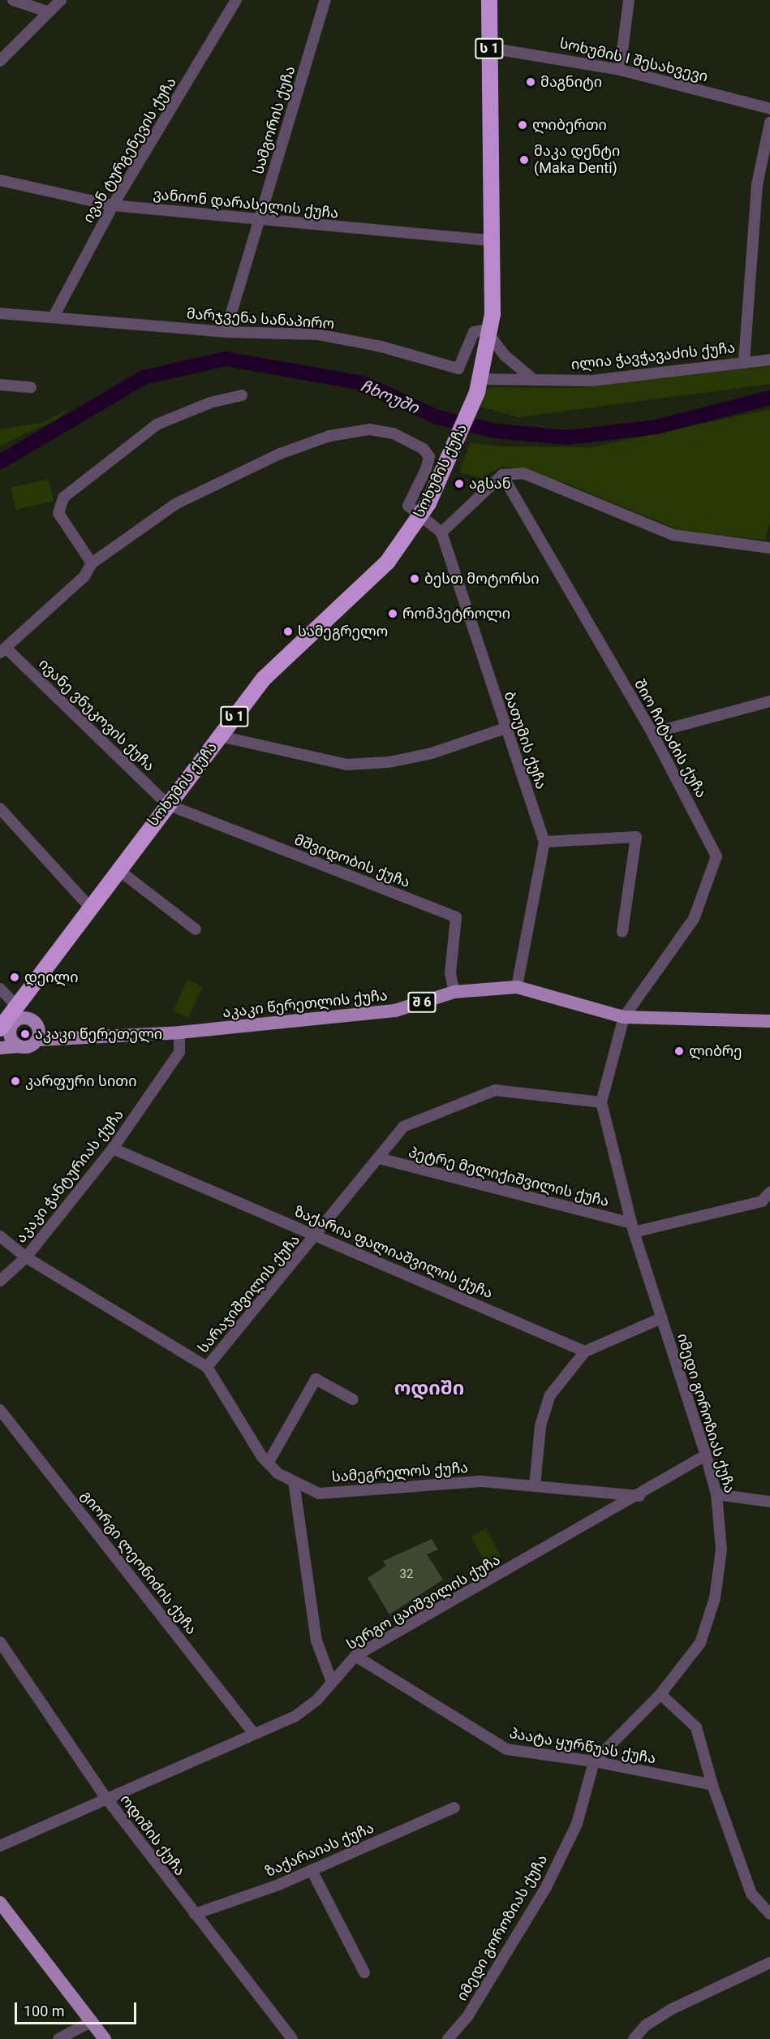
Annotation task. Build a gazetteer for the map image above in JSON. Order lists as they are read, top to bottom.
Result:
{
  "streets": {
    "highway": ["ს 1", "სოხუმის ქუჩა"],
    "main road": ["შ 6", "აკაკი წერეთლის ქუჩა"],
    "street": [
      "სოხუმის I შესახვევი",
      "სამგორის ქუჩა",
      "ივან ტურგენევის ქუჩა",
      "ვანიონ დარასელის ქუჩა",
      "მარჯვენა სანაპირო",
      "ილია ჭავჭავაძის ქუჩა",
      "ივანე ვნუკოვის ქუჩა",
      "შიო ჩიტაძის ქუჩა",
      "ბათუმის ქუჩა",
      "მშვიდობის ქუჩა",
      "აკაკი ჭანტურიას ქუჩა",
      "პეტრე მელიქიშვილის ქუჩა",
      "ზაქარია ფალიაშვილის ქუჩა",
      "სარაჯიშვილის ქუჩა",
      "იმედი გოროზიას ქუჩა",
      "სამეგრელოს ქუჩა",
      "გიორგი ლეონიძის ქუჩა",
      "სერგო ცაიშვილის ქუჩა",
      "პაატა ყურწუას ქუჩა",
      "ოდიშის ქუჩა",
      "ზაქარაიას ქუჩა"
    ]
  },
  "crossings": [
    ["სოხუმის I შესახვევი", "სოხუმის ქუჩა"],
    ["სამგორის ქუჩა", "ვანიონ დარასელის ქუჩა"],
    ["სამგორის ქუჩა", "მარჯვენა სანაპირო"],
    ["ივან ტურგენევის ქუჩა", "ვანიონ დარასელის ქუჩა"],
    ["ივან ტურგენევის ქუჩა", "მარჯვენა სანაპირო"],
    ["ვანიონ დარასელის ქუჩა", "სოხუმის ქუჩა"],
    ["მარჯვენა სანაპირო", "სოხუმის ქუჩა"],
    ["ილია ჭავჭავაძის ქუჩა", "სოხუმის ქუჩა"],
    ["სოხუმის ქუჩა", "ივანე ვნუკოვის ქუჩა"],
    ["სოხუმის ქუჩა", "მშვიდობის ქუჩა"],
    ["სოხუმის ქუჩა", "შ 6"],
    ["ივანე ვნუკოვის ქუჩა", "მშვიდობის ქუჩა"],
    ["შიო ჩიტაძის ქუჩა", "აკაკი წერეთლის ქუჩა"],
    ["შიო ჩიტაძის ქუჩა", "იმედი გოროზიას ქუჩა"],
    ["ბათუმის ქუჩა", "აკაკი წერეთლის ქუჩა"],
    ["მშვიდობის ქუჩა", "აკაკი წერეთლის ქუჩა"],
    ["შ 6", "აკაკი წერეთლის ქუჩა"],
    ["აკაკი წერეთლის ქუჩა", "აკაკი ჭანტურიას ქუჩა"],
    ["აკაკი წერეთლის ქუჩა", "იმედი გოროზიას ქუჩა"],
    ["აკაკი ჭანტურიას ქუჩა", "ზაქარია ფალიაშვილის ქუჩა"],
    ["აკაკი ჭანტურიას ქუჩა", "სამეგრელოს ქუჩა"],
    ["პეტრე მელიქიშვილის ქუჩა", "სარაჯიშვილის ქუჩა"],
    ["პეტრე მელიქიშვილის ქუჩა", "იმედი გოროზიას ქუჩა"],
    ["ზაქარია ფალიაშვილის ქუჩა", "სარაჯიშვილის ქუჩა"],
    ["სარაჯიშვილის ქუჩა", "იმედი გოროზიას ქუჩა"],
    ["სარაჯიშვილის ქუჩა", "სამეგრელოს ქუჩა"],
    ["იმედი გოროზიას ქუჩა", "სერგო ცაიშვილის ქუჩა"],
    ["იმედი გოროზიას ქუჩა", "პაატა ყურწუას ქუჩა"],
    ["სამეგრელოს ქუჩა", "სერგო ცაიშვილის ქუჩა"],
    ["გიორგი ლეონიძის ქუჩა", "სერგო ცაიშვილის ქუჩა"],
    ["სერგო ცაიშვილის ქუჩა", "პაატა ყურწუას ქუჩა"],
    ["სერგო ცაიშვილის ქუჩა", "ოდიშის ქუჩა"],
    ["ოდიშის ქუჩა", "ზაქარაიას ქუჩა"]
  ],
  "districts": ["ოდიში"],
  "water": ["ჩხოუში"],
  "places": [
    "მაგნიტი",
    "ლიბერთი",
    "მაკა დენტი (Maka Denti)",
    "აგსან",
    "ბესთ მოტორსი",
    "რომპეტროლი",
    "სამეგრელო",
    "დეილი",
    "აკაკი წერეთელი",
    "ლიბრე",
    "კარფური სითი"
  ],
  "house_numbers": ["32"],
  "scale_bar": "100 m"
}
